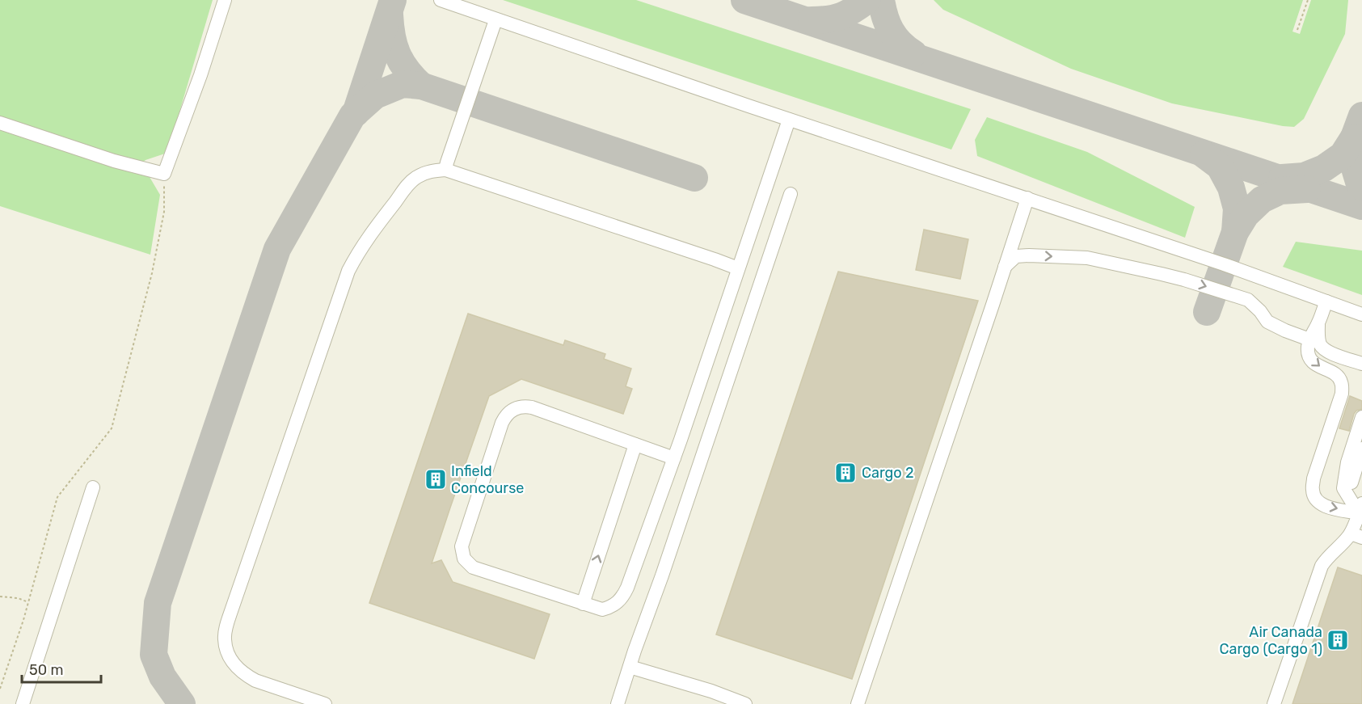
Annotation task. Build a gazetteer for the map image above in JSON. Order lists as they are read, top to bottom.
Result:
{
  "places": {
    "building": ["Cargo 2", "Infield Concourse", "Air Canada Cargo (Cargo 1)"]
  },
  "scale_bar": "50 m"
}
